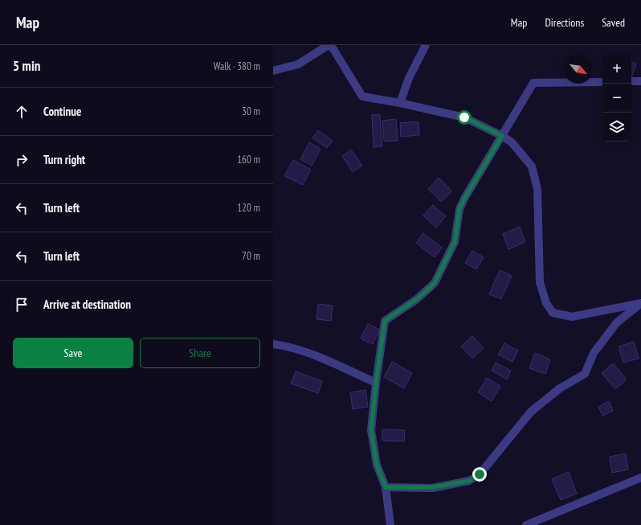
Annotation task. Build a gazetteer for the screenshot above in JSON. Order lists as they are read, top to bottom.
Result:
{
  "north": "bottom right",
  "page": {
    "header": "Map",
    "nav": ["Map", "Directions", "Saved"],
    "heading": ["5 min", "Walk · 380 m"],
    "map_buttons": ["+", "−"],
    "list": [
      ["Continue", "30 m"],
      ["Turn right", "160 m"],
      ["Turn left", "120 m"],
      ["Turn left", "70 m"],
      "Arrive at destination"
    ],
    "buttons": ["Save", "Share"]
  }
}
